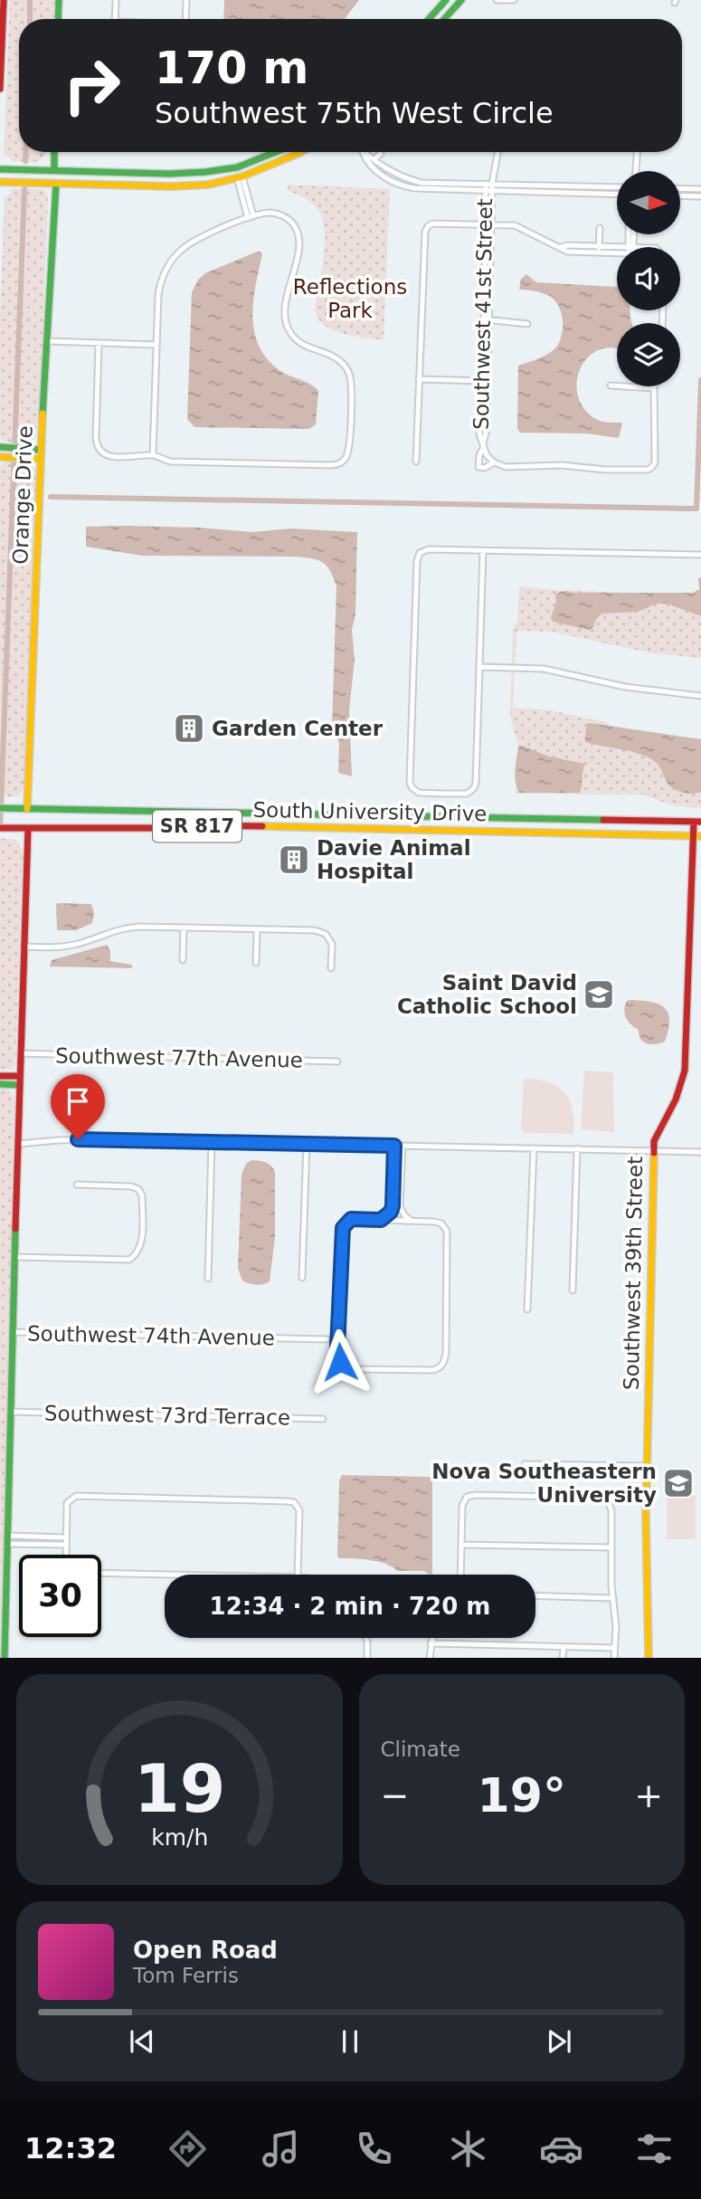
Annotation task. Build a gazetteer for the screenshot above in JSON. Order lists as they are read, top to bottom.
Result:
{
  "streets": {
    "street": [
      "Southwest 41st Street",
      "Orange Drive",
      "South University Drive",
      "SR 817",
      "Southwest 77th Avenue",
      "Southwest 39th Street",
      "Southwest 74th Avenue",
      "Southwest 73rd Terrace"
    ]
  },
  "crossings": [
    ["Orange Drive", "South University Drive"],
    ["South University Drive", "Southwest 39th Street"]
  ],
  "parks": ["Reflections Park"],
  "places": {
    "building": ["Garden Center", "Davie Animal Hospital"],
    "school or university": ["Saint David Catholic School", "Nova Southeastern University"]
  },
  "north": "right",
  "page": {
    "turn": ["170 m", "Southwest 75th West Circle"],
    "limit": "30",
    "trip": "12:34 · 2 min · 720 m",
    "tile": "Climate",
    "heat": ["−", "19°", "+"],
    "song": ["Open Road", "Tom Ferris"],
    "tabs": "12:32",
    "gauge": ["19", "km/h"]
  }
}
